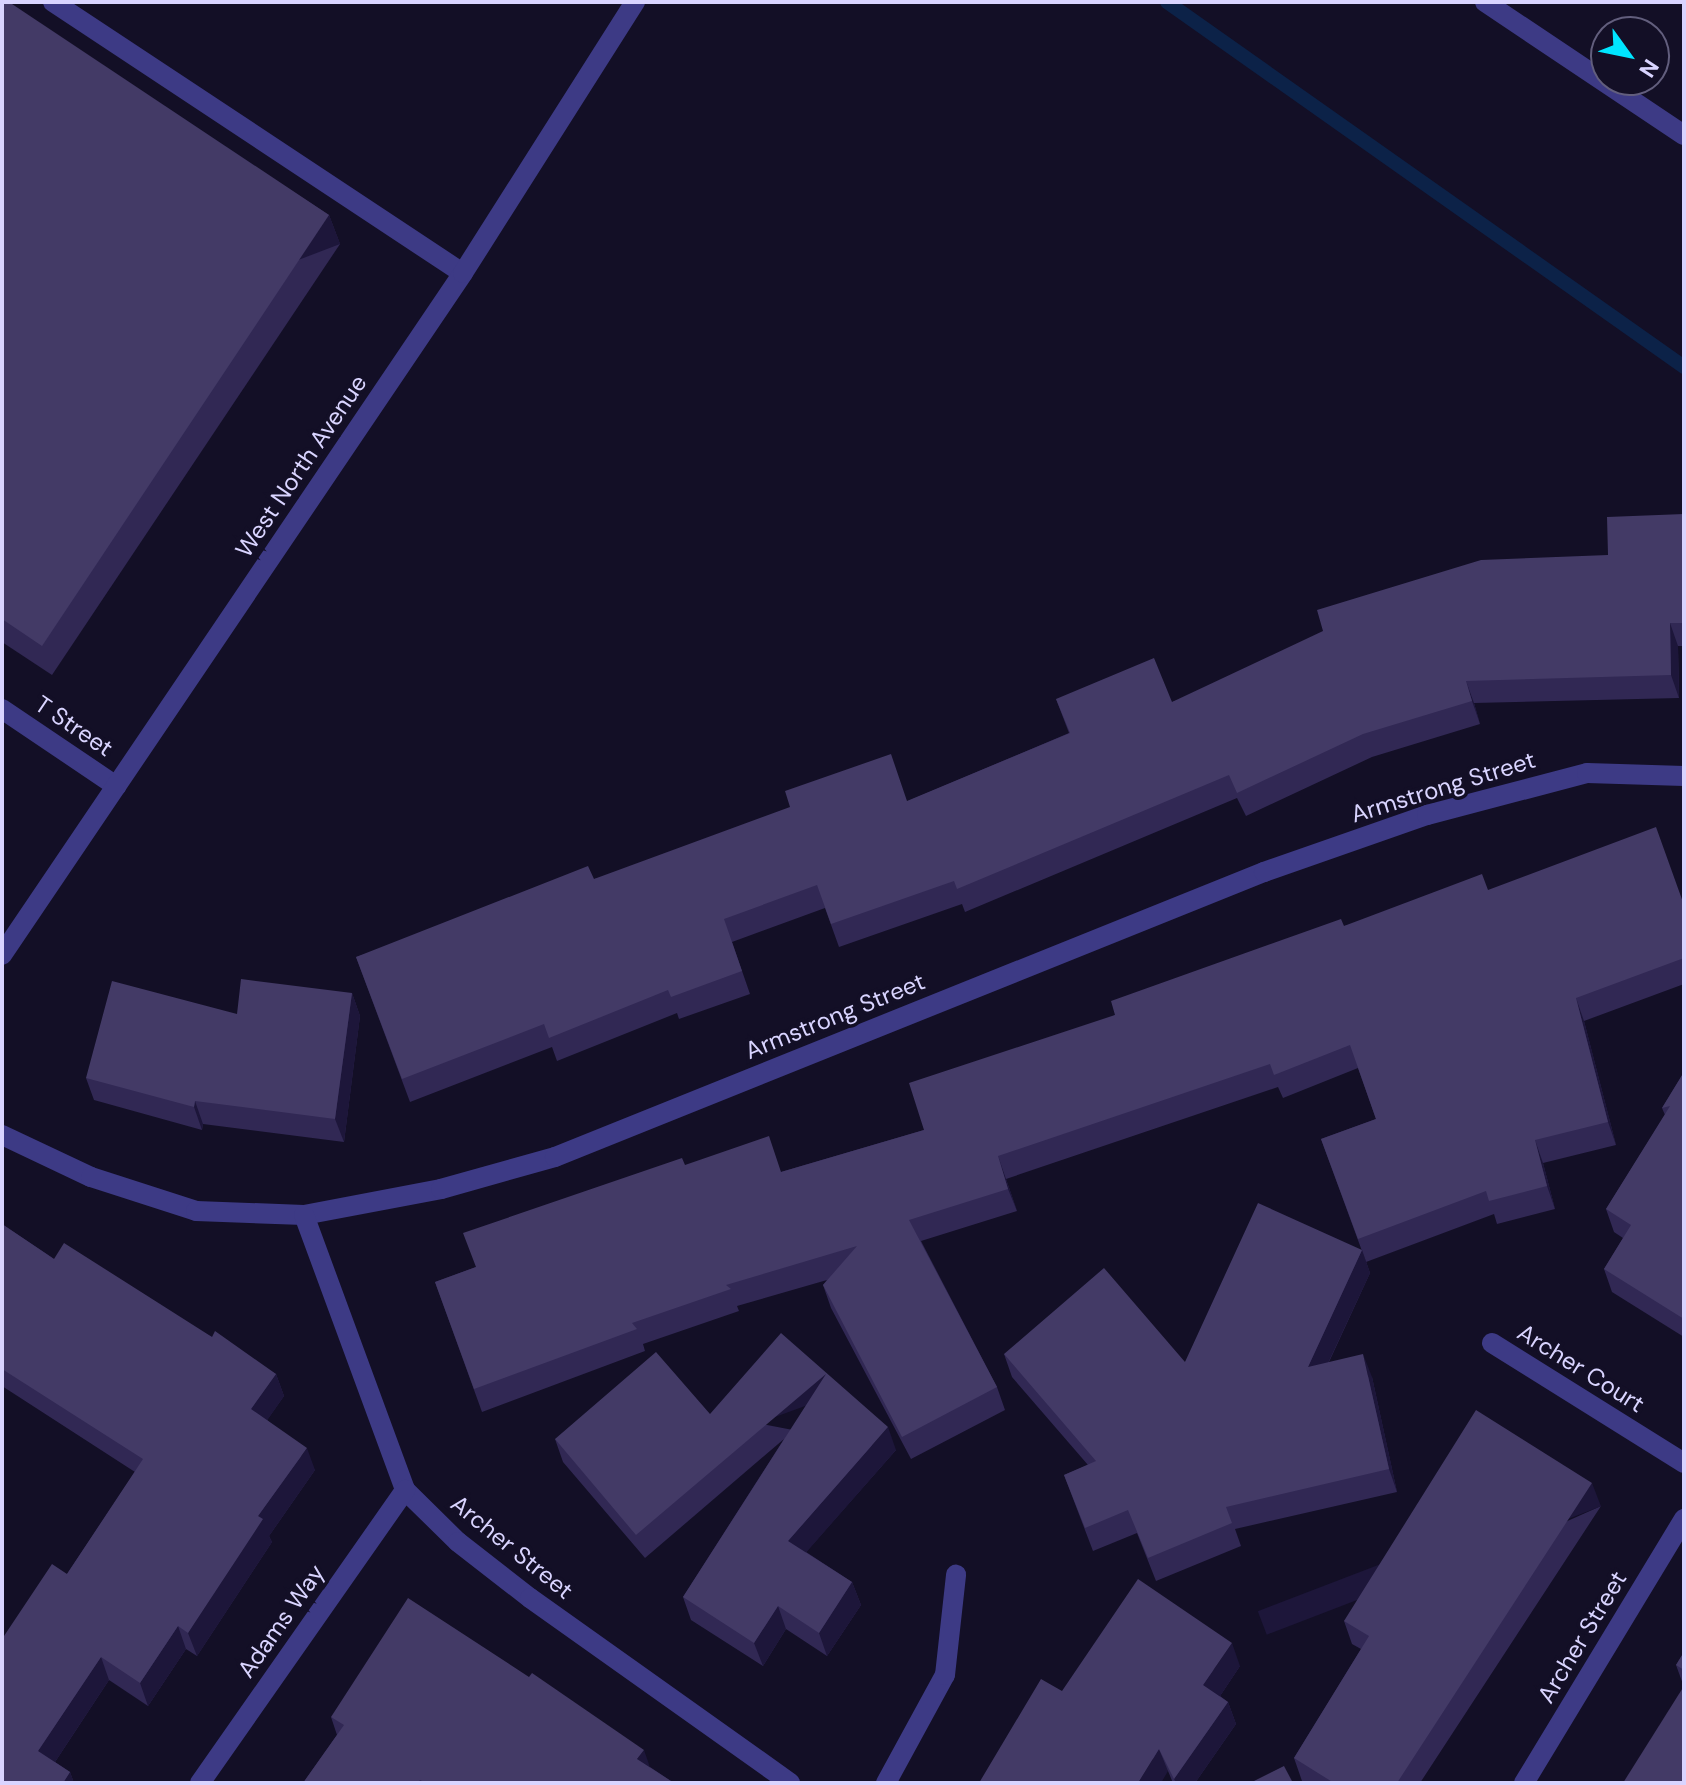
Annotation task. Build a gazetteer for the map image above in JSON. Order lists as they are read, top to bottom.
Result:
{
  "streets": {
    "street": [
      "West North Avenue",
      "T Street",
      "Armstrong Street",
      "Archer Court",
      "Archer Street",
      "Adams Way"
    ]
  },
  "crossings": [
    ["West North Avenue", "T Street"],
    ["Armstrong Street", "Archer Street"],
    ["Archer Street", "Adams Way"]
  ],
  "north": "bottom right"
}
